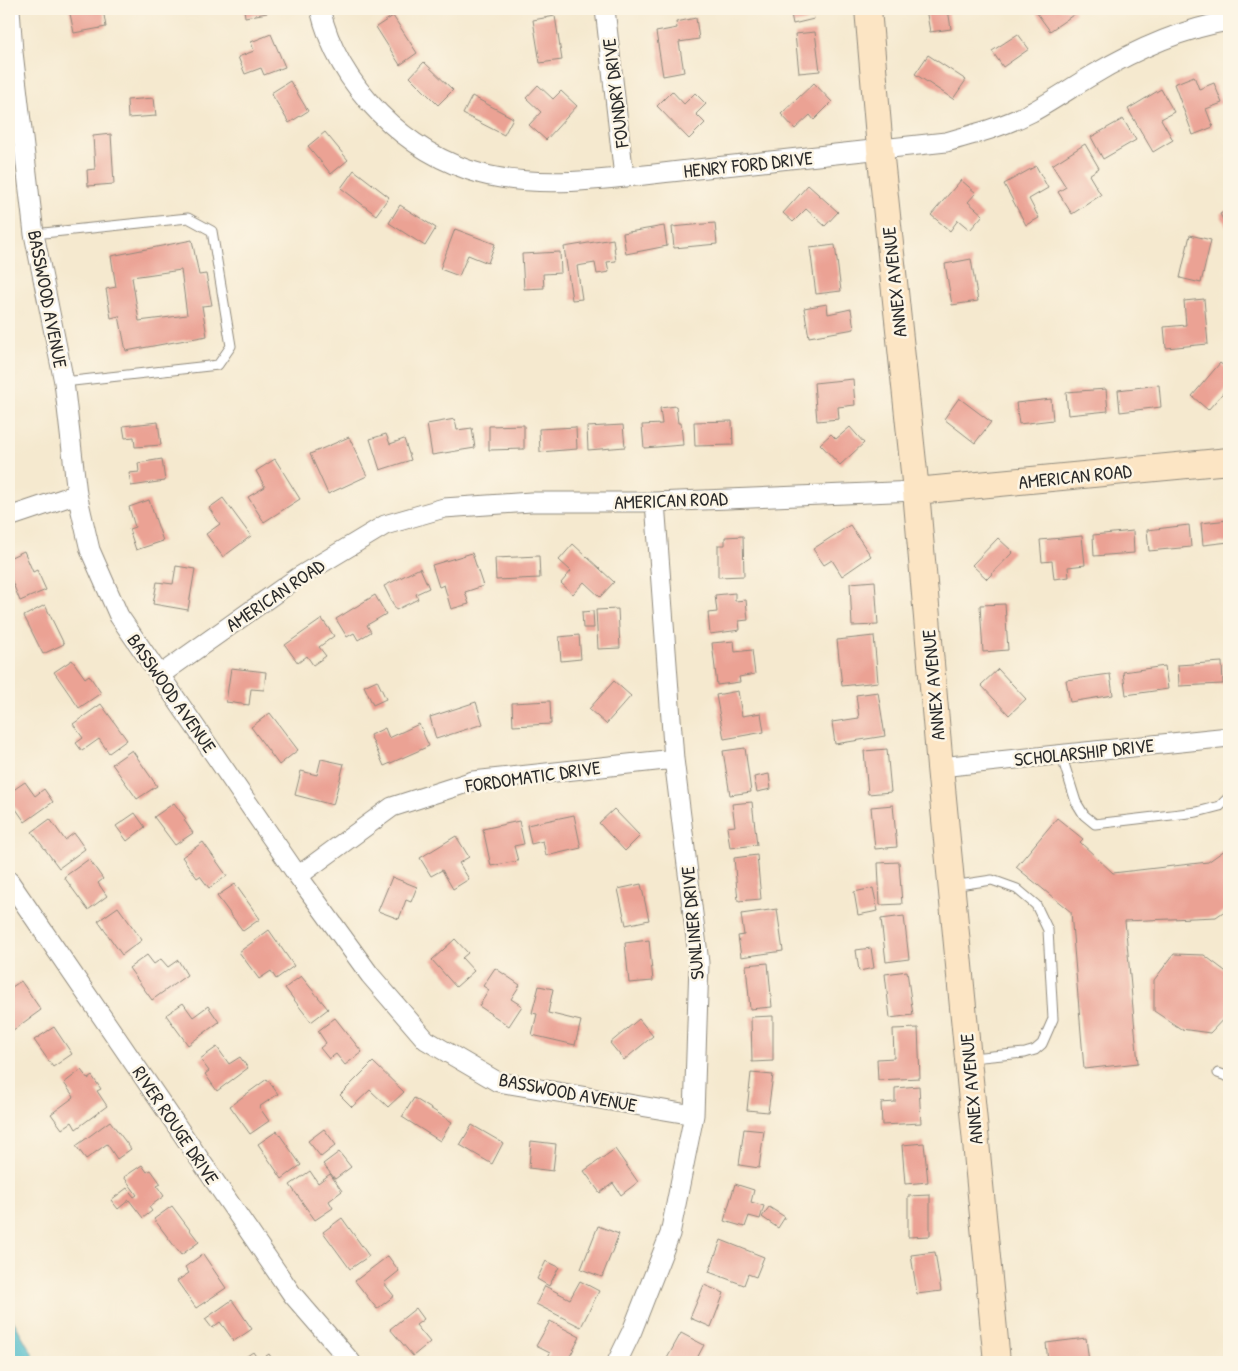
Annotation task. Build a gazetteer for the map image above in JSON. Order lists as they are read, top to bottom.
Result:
{
  "streets": {
    "street": [
      "FOUNDRY DRIVE",
      "HENRY FORD DRIVE",
      "ANNEX AVENUE",
      "BASSWOOD AVENUE",
      "AMERICAN ROAD",
      "SCHOLARSHIP DRIVE",
      "FORDOMATIC DRIVE",
      "SUNLINER DRIVE",
      "RIVER ROUGE DRIVE"
    ]
  },
  "crossings": [
    ["FOUNDRY DRIVE", "HENRY FORD DRIVE"],
    ["HENRY FORD DRIVE", "ANNEX AVENUE"],
    ["ANNEX AVENUE", "AMERICAN ROAD"],
    ["ANNEX AVENUE", "SCHOLARSHIP DRIVE"],
    ["BASSWOOD AVENUE", "AMERICAN ROAD"],
    ["BASSWOOD AVENUE", "FORDOMATIC DRIVE"],
    ["BASSWOOD AVENUE", "SUNLINER DRIVE"],
    ["AMERICAN ROAD", "SUNLINER DRIVE"],
    ["FORDOMATIC DRIVE", "SUNLINER DRIVE"]
  ]
}
